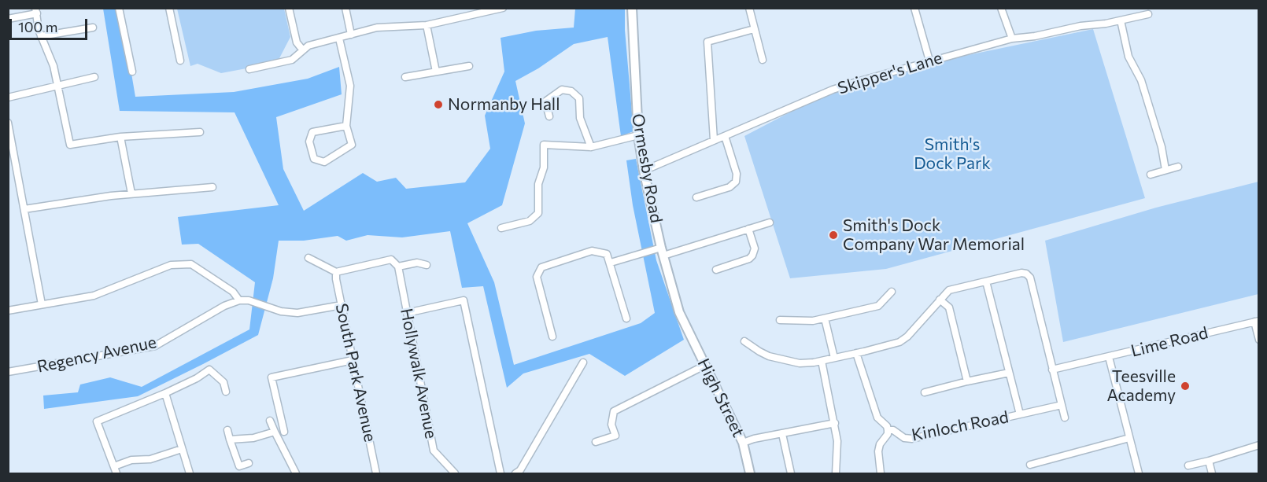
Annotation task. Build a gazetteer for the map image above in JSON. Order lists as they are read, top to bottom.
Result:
{
  "streets": {
    "main road": ["Ormesby Road", "High Street"],
    "street": [
      "Skipper's Lane",
      "Lime Road",
      "Regency Avenue",
      "South Park Avenue",
      "Hollywalk Avenue",
      "Kinloch Road"
    ]
  },
  "crossings": [
    ["Skipper's Lane", "Ormesby Road"],
    ["Ormesby Road", "High Street"]
  ],
  "parks": ["Smith's Dock Park"],
  "places": ["Normanby Hall", "Smith's Dock Company War Memorial", "Teesville Academy"],
  "scale_bar": "100 m"
}
